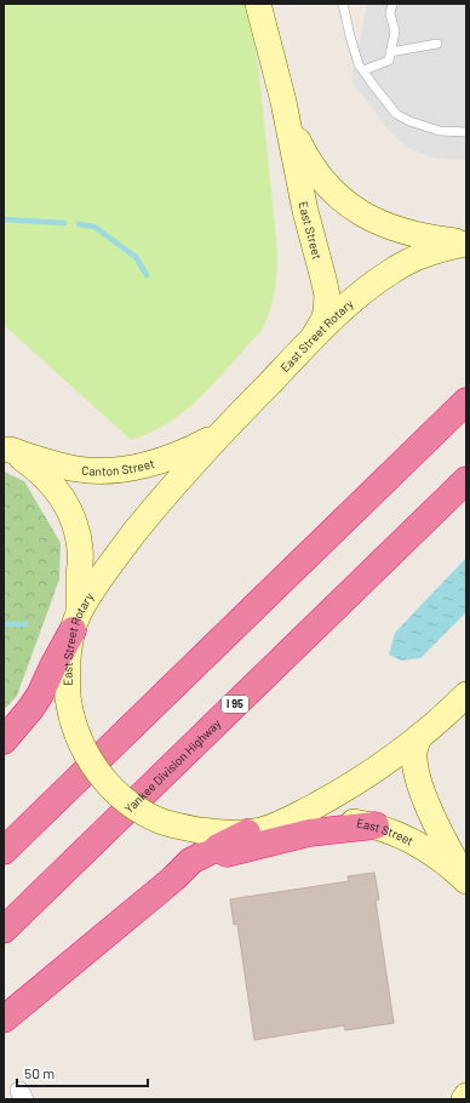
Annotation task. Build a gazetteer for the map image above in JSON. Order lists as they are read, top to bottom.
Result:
{
  "streets": {
    "highway": ["I 95", "Yankee Division Highway"],
    "main road": ["East Street", "East Street Rotary", "Canton Street"]
  },
  "crossings": [
    ["East Street", "East Street Rotary"],
    ["East Street Rotary", "Canton Street"]
  ],
  "scale_bar": "50 m"
}
